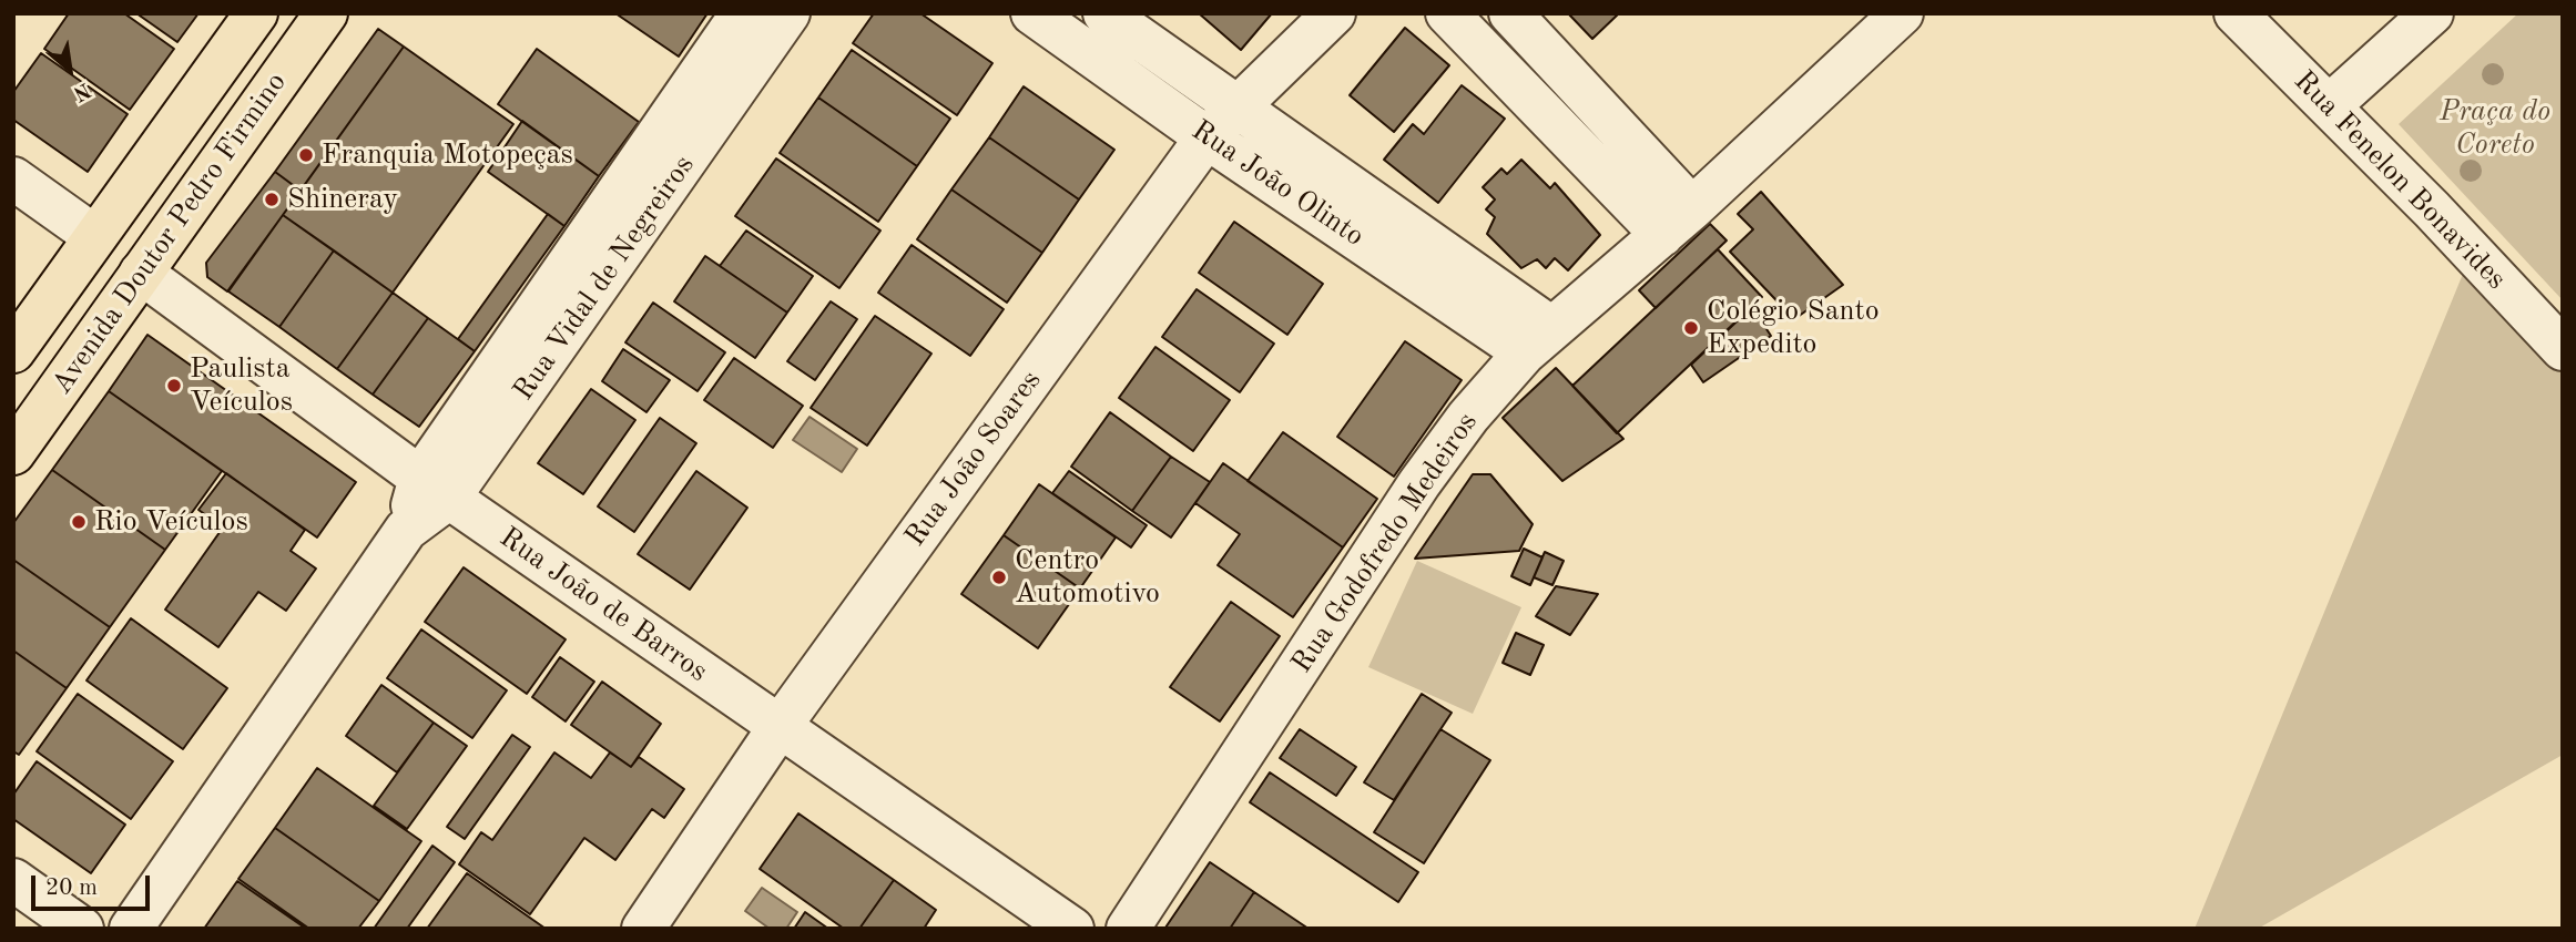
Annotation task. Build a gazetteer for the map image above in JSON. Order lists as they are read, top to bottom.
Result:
{
  "streets": {
    "main road": ["Avenida Doutor Pedro Firmino"],
    "street": [
      "Rua Fenelon Bonavides",
      "Rua João Olinto",
      "Rua Vidal de Negreiros",
      "Rua João Soares",
      "Rua Godofredo Medeiros",
      "Rua João de Barros"
    ]
  },
  "crossings": [
    ["Rua João Olinto", "Rua João Soares"],
    ["Rua João Olinto", "Rua Godofredo Medeiros"],
    ["Avenida Doutor Pedro Firmino", "Rua João de Barros"],
    ["Rua Vidal de Negreiros", "Rua João de Barros"],
    ["Rua João Soares", "Rua João de Barros"]
  ],
  "parks": ["Praça do Coreto"],
  "places": [
    "Franquia Motopeças",
    "Shineray",
    "Colégio Santo Expedito",
    "Paulista Veículos",
    "Rio Veículos",
    "Centro Automotivo"
  ],
  "scale_bar": "20 m",
  "north": "bottom right"
}
